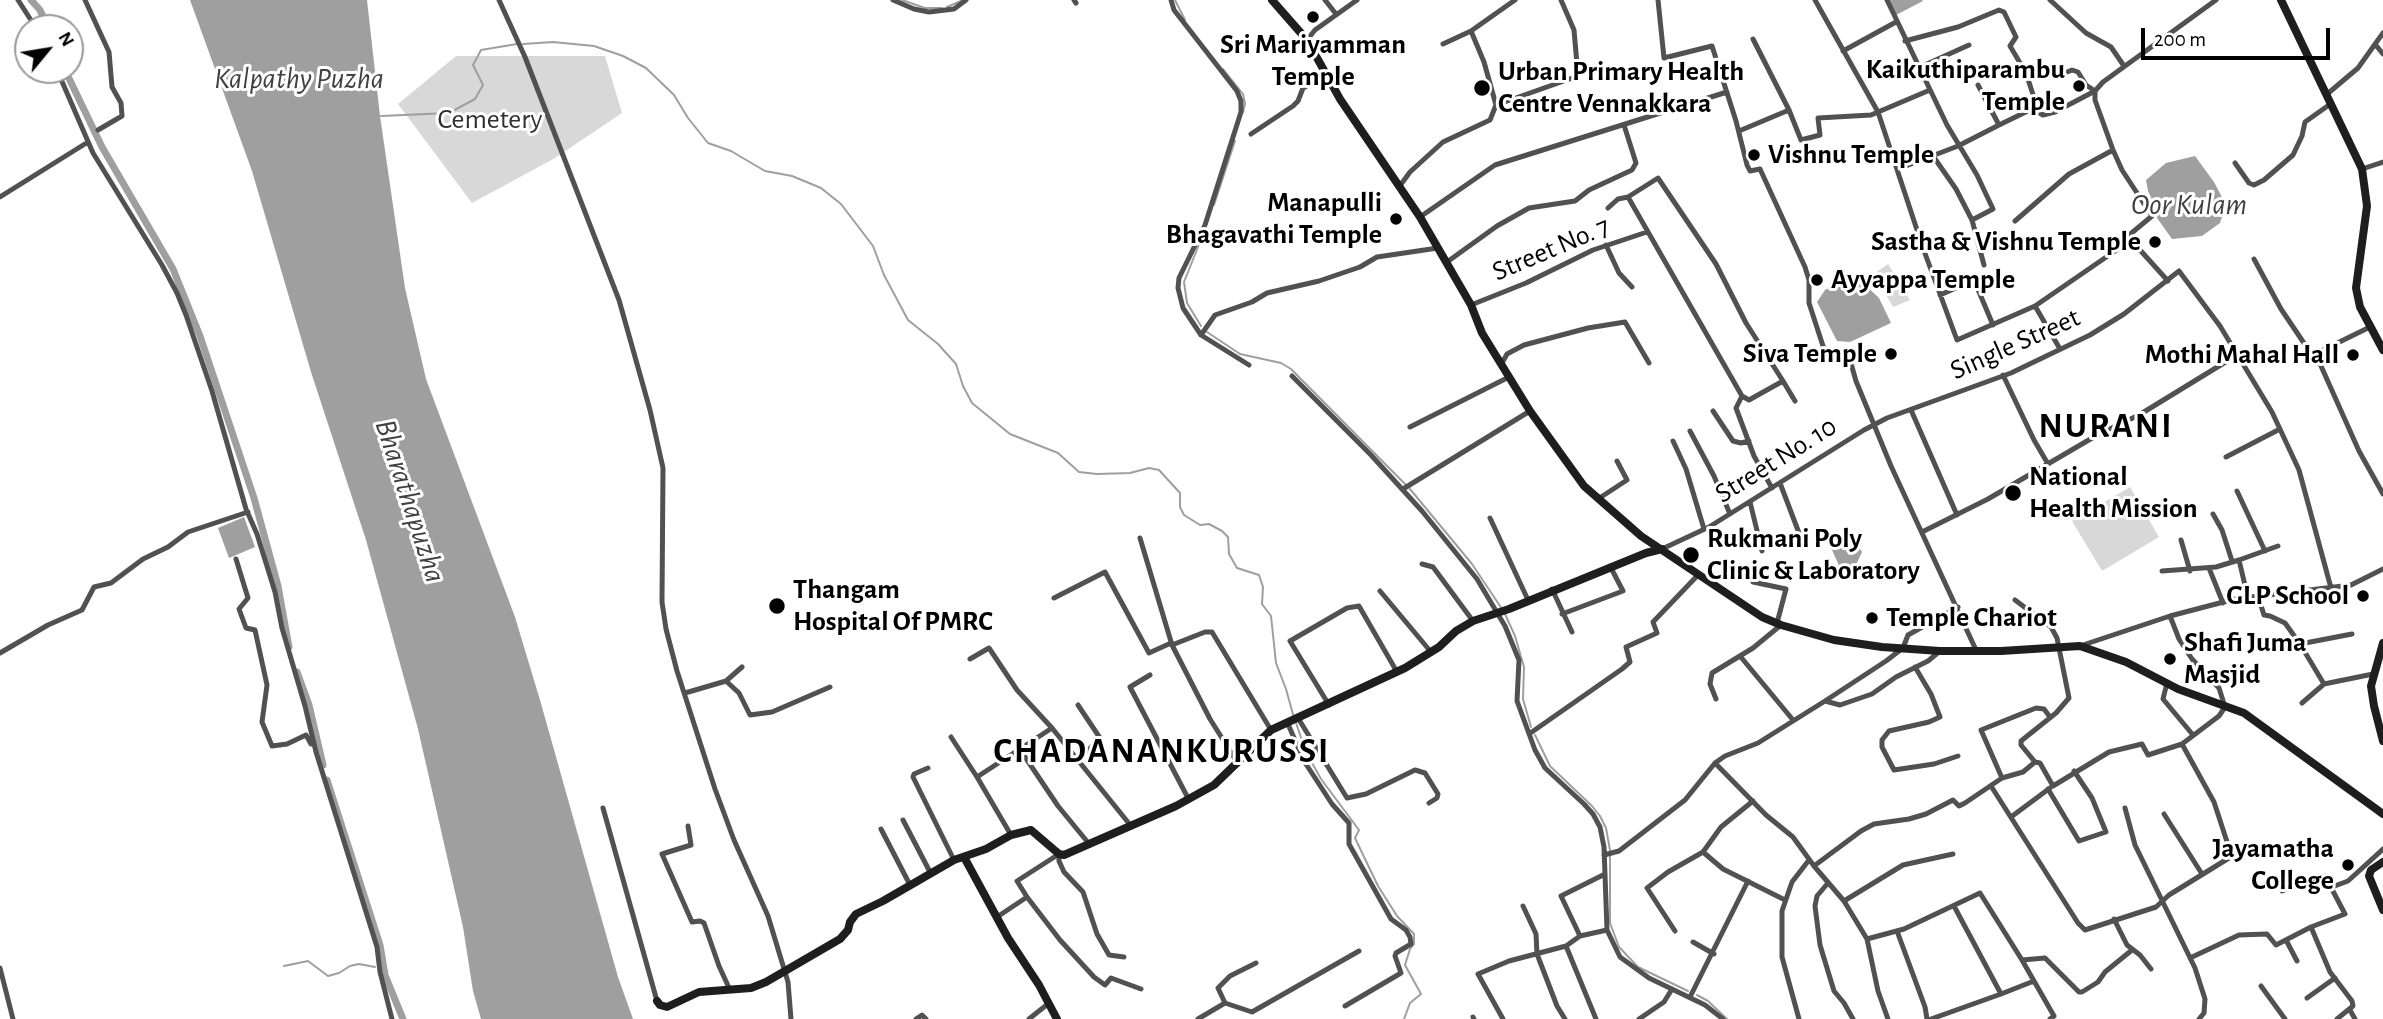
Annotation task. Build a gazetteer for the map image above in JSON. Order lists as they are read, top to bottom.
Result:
{
  "streets": {
    "street": ["Street No. 7", "Single Street", "Street No. 10"]
  },
  "crossings": [
    ["Single Street", "Street No. 10"]
  ],
  "districts": ["NURANI", "CHADANANKURUSSI"],
  "water": ["Kalpathy Puzha", "Oor Kulam", "Bharathapuzha"],
  "parks": ["Cemetery"],
  "places": [
    "Sri Mariyamman Temple",
    "Kaikuthiparambu Temple",
    "Urban Primary Health Centre Vennakkara",
    "Vishnu Temple",
    "Manapulli Bhagavathi Temple",
    "Sastha & Vishnu Temple",
    "Ayyappa Temple",
    "Siva Temple",
    "Mothi Mahal Hall",
    "National Health Mission",
    "Rukmani Poly Clinic & Laboratory",
    "GLP School",
    "Thangam Hospital Of PMRC",
    "Temple Chariot",
    "Shafi Juma Masjid",
    "Jayamatha College"
  ],
  "scale_bar": "200 m",
  "north": "top right"
}
